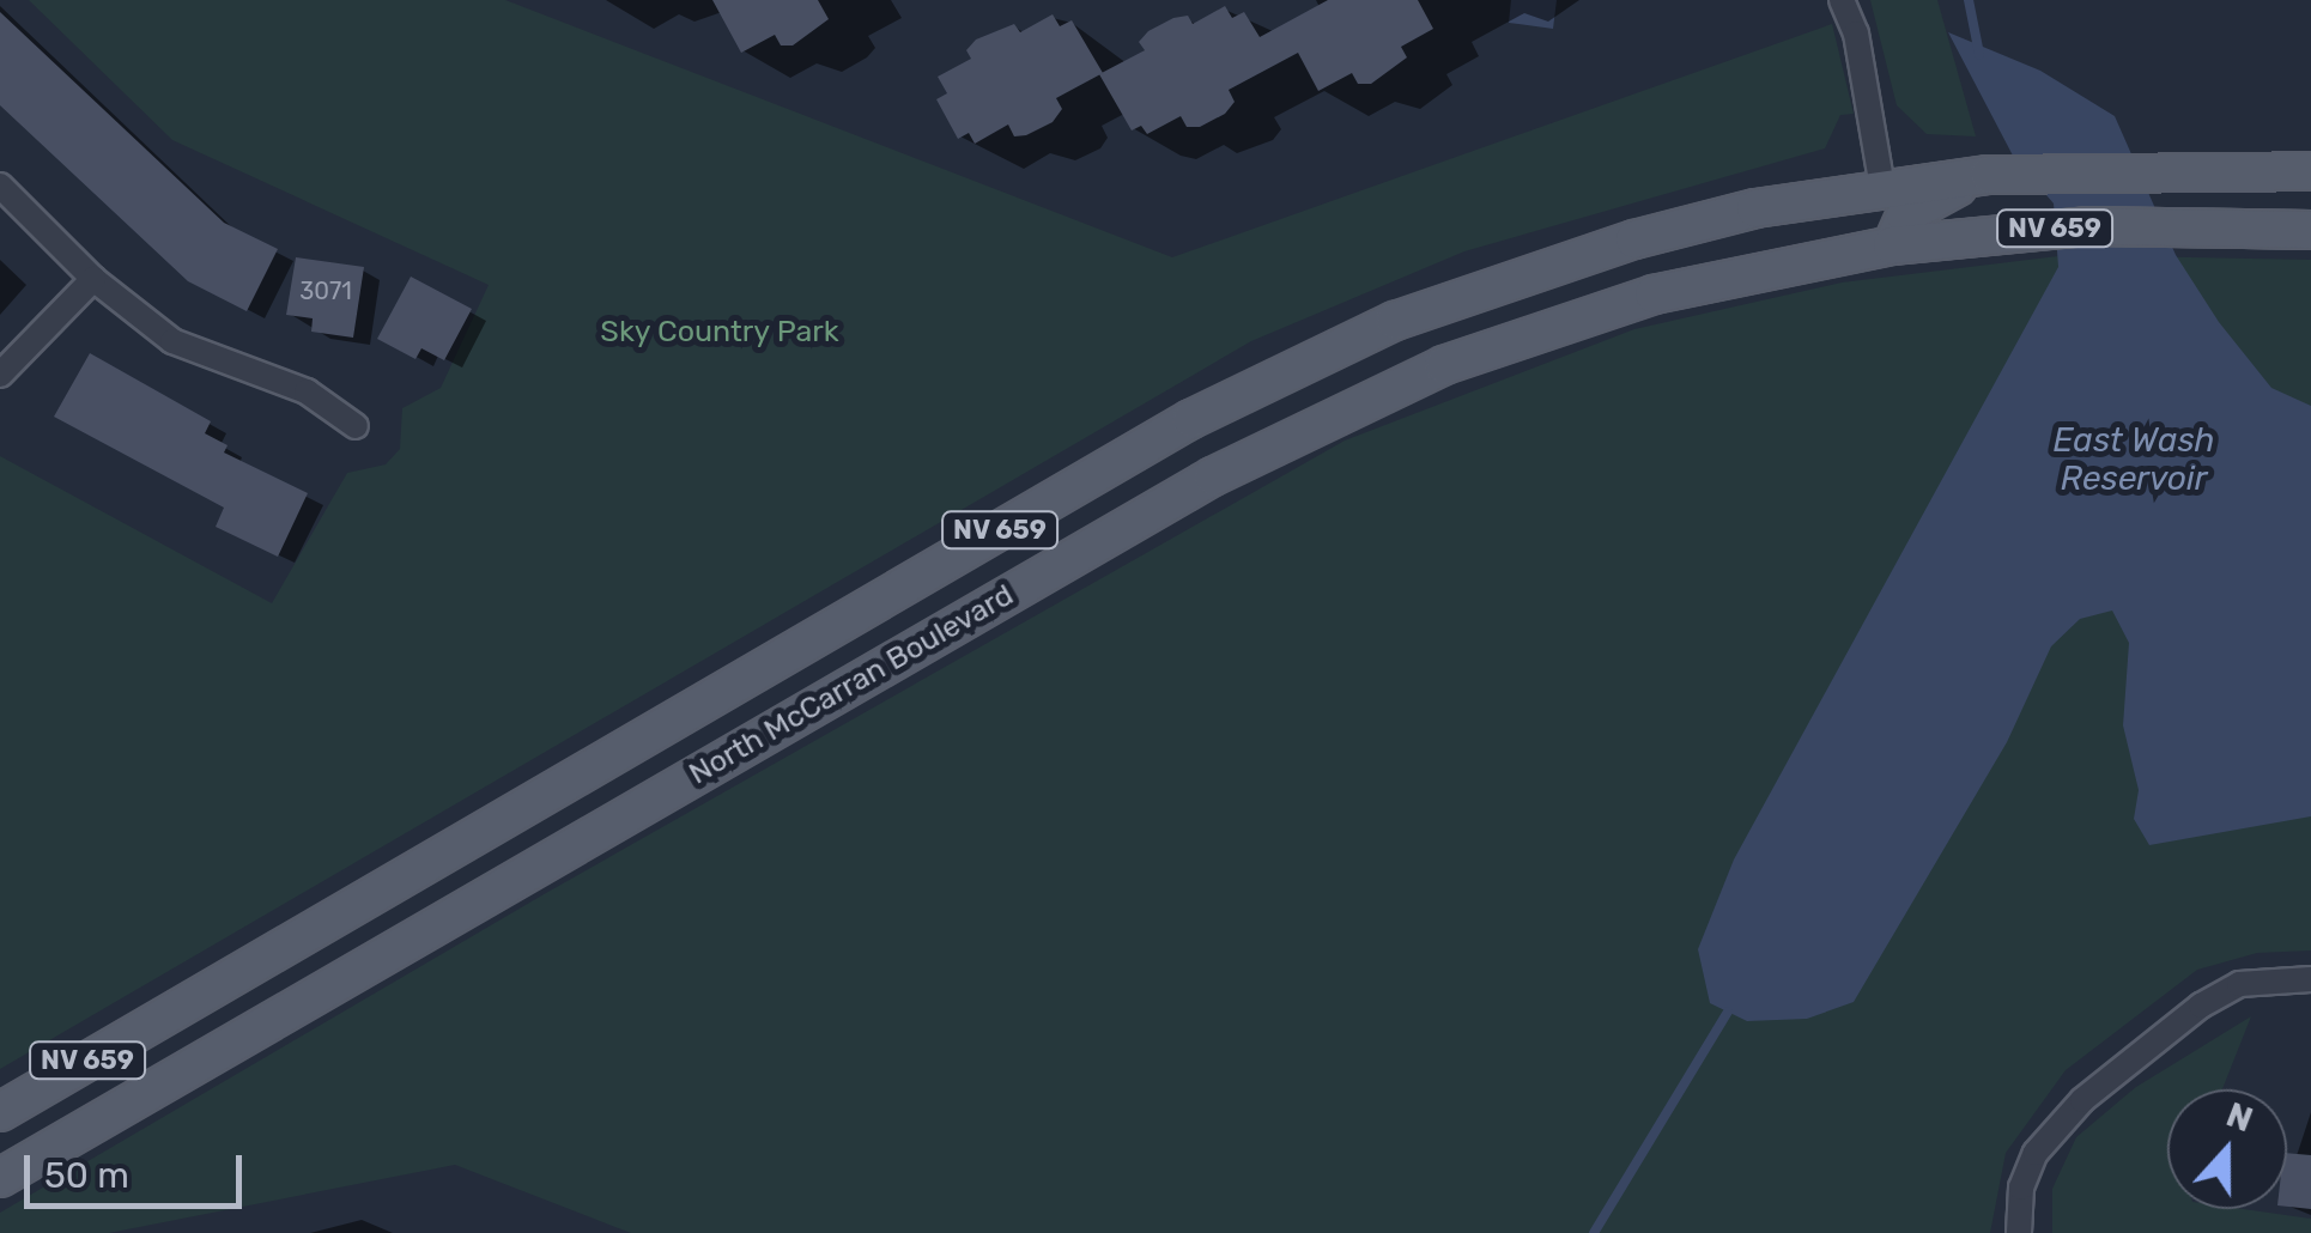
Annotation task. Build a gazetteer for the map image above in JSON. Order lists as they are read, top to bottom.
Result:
{
  "streets": {
    "main road": ["NV 659", "North McCarran Boulevard"]
  },
  "water": ["East Wash Reservoir"],
  "parks": ["Sky Country Park"],
  "house_numbers": ["3071"],
  "scale_bar": "50 m",
  "north": "top"
}
